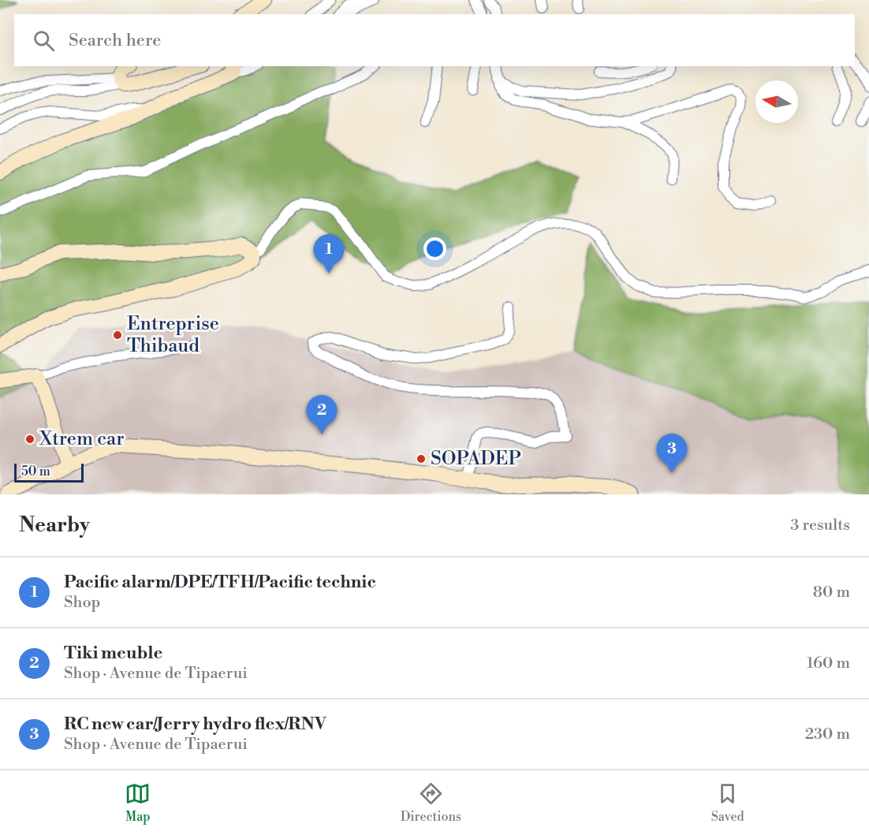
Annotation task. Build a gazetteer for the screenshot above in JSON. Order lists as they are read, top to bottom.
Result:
{
  "places": ["Entreprise Thibaud", "Xtrem car", "SOPADEP"],
  "scale_bar": "50 m",
  "north": "left",
  "page": {
    "search": "Search here",
    "pins": ["1", "2", "3"],
    "scale": "50 m",
    "heading": ["Nearby", "3 results"],
    "list": [
      {
        "mark": "1",
        "name": "Pacific alarm/DPE/TFH/Pacific technic",
        "note": "Shop",
        "value": "80 m"
      },
      {
        "mark": "2",
        "name": "Tiki meuble",
        "note": "Shop · Avenue de Tipaerui",
        "value": "160 m"
      },
      {
        "mark": "3",
        "name": "RC new car/Jerry hydro flex/RNV",
        "note": "Shop · Avenue de Tipaerui",
        "value": "230 m"
      }
    ],
    "nav": ["Map", "Directions", "Saved"]
  }
}
